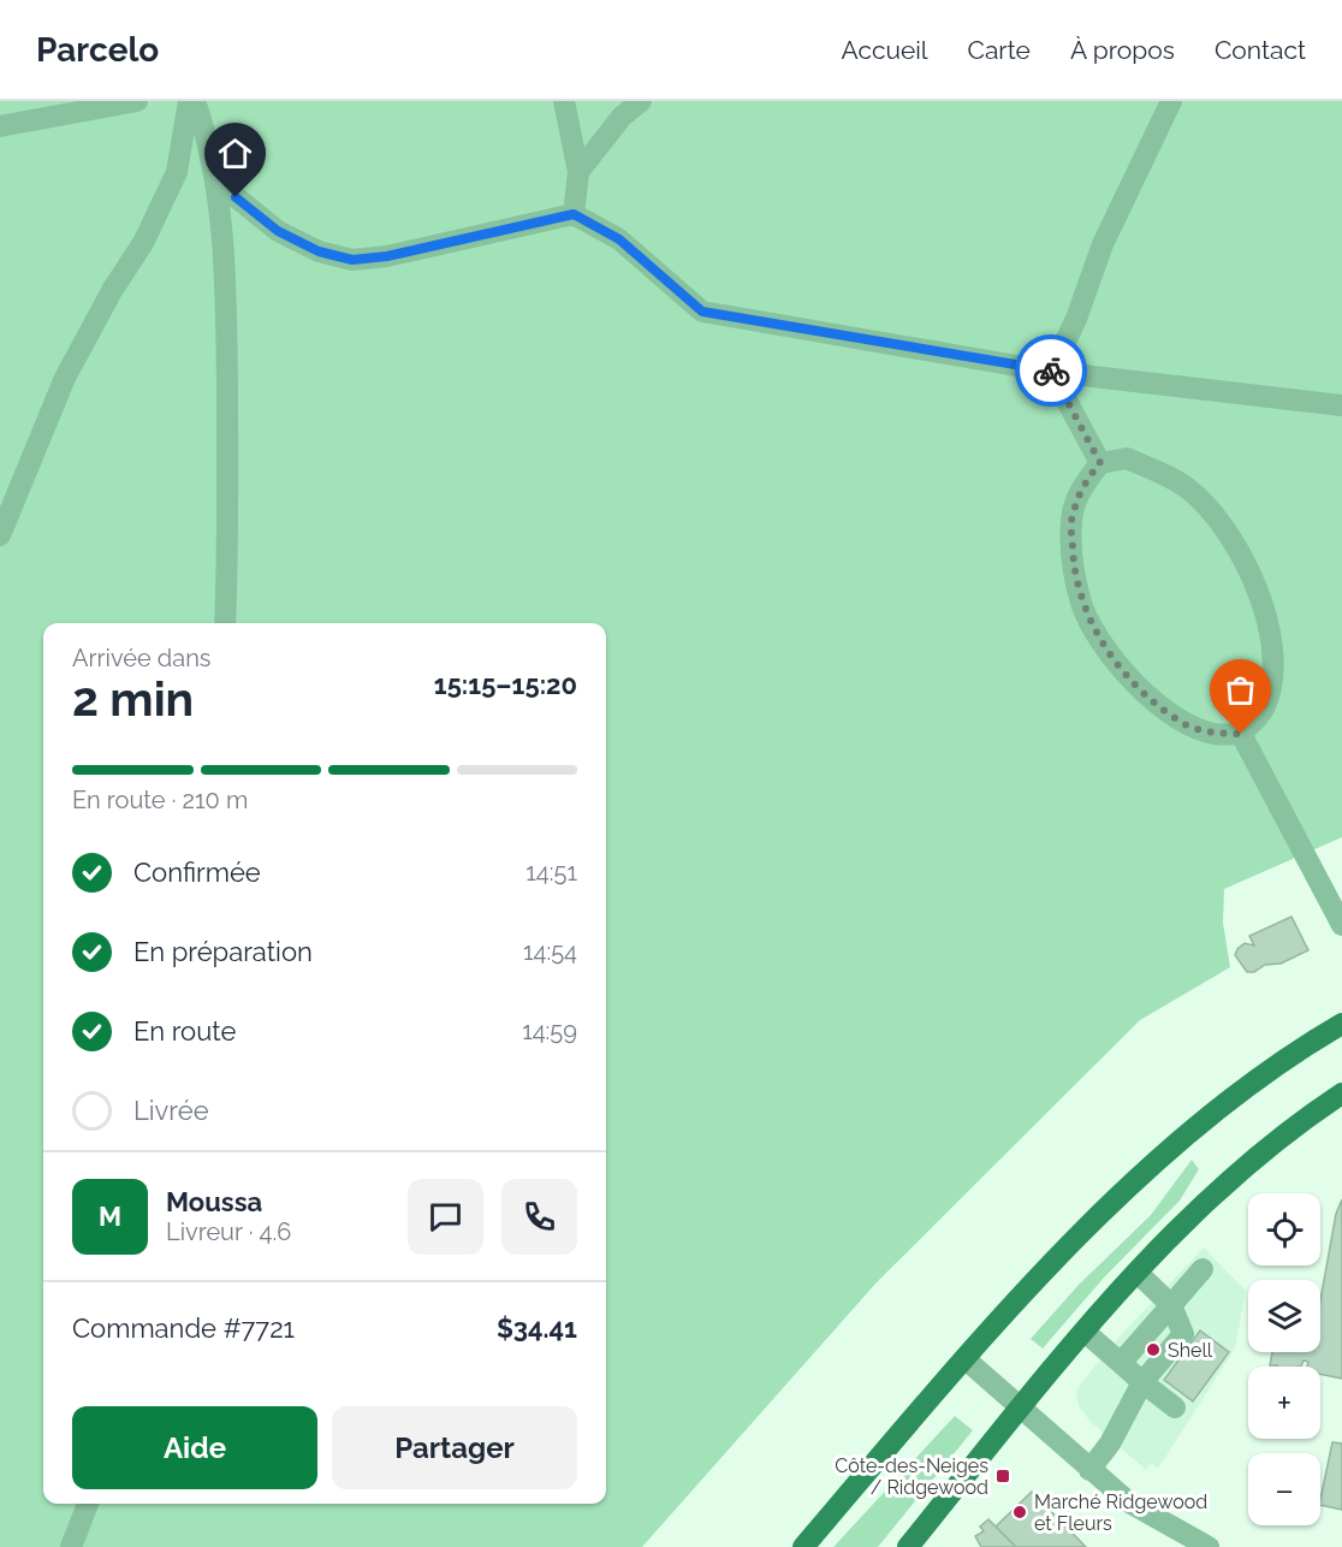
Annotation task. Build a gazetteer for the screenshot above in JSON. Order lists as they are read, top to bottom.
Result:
{
  "places": {
    "other": ["Shell", "Marché Ridgewood et Fleurs"],
    "transit": ["Côte-des-Neiges / Ridgewood"]
  },
  "page": {
    "header": "Parcelo",
    "nav": [
      "Accueil",
      "Carte",
      "À propos",
      "Contact"
    ],
    "heading": ["2 min", "Arrivée dans", "15:15–15:20"],
    "panel": [
      "Moussa",
      "Livreur · 4.6",
      "Commande #7721",
      "$34.41"
    ],
    "bar": "En route · 210 m",
    "list": [
      ["Confirmée", "14:51"],
      ["En préparation", "14:54"],
      ["En route", "14:59"],
      "Livrée"
    ],
    "round": "M",
    "map_buttons": ["+", "−"],
    "buttons": ["Aide", "Partager"]
  }
}
